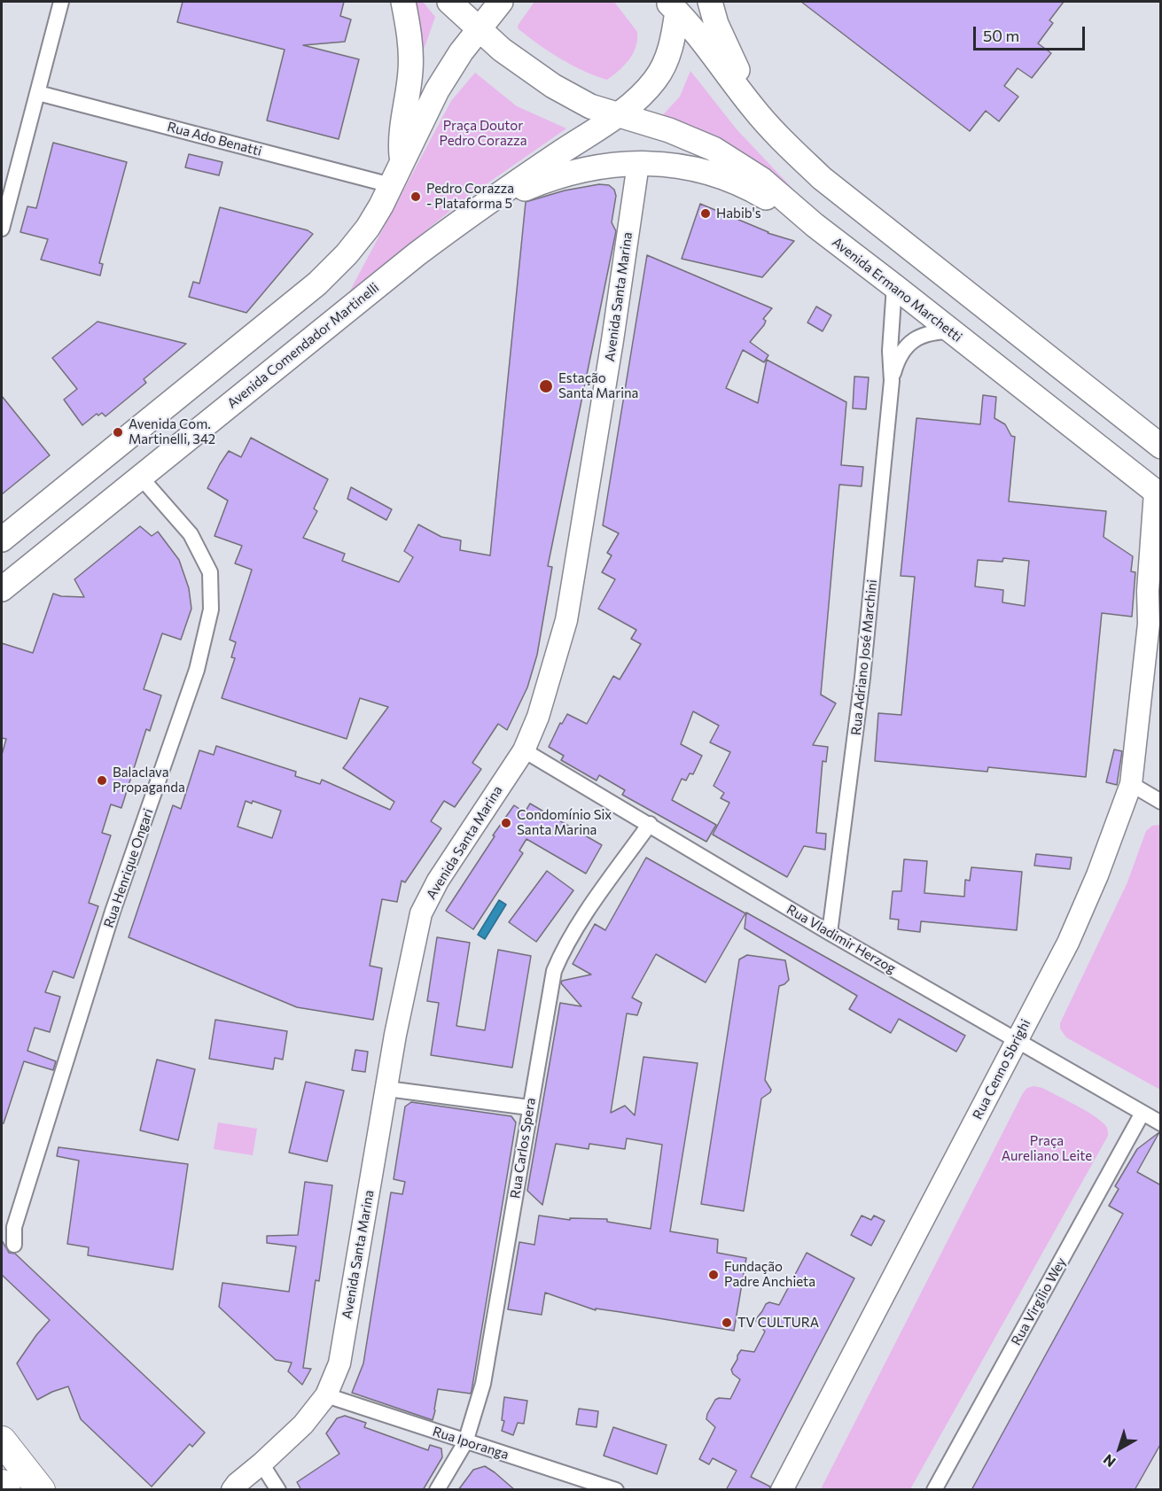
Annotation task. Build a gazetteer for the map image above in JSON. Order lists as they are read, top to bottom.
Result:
{
  "streets": {
    "main road": ["Avenida Ermano Marchetti", "Avenida Comendador Martinelli"],
    "street": [
      "Rua Ado Benatti",
      "Avenida Santa Marina",
      "Rua Adriano José Marchini",
      "Rua Henrique Ongari",
      "Rua Vladimir Herzog",
      "Rua Cenno Sbrighi",
      "Rua Carlos Spera",
      "Rua Virgílio Wey",
      "Rua Iporanga"
    ]
  },
  "crossings": [
    ["Avenida Ermano Marchetti", "Avenida Comendador Martinelli"],
    ["Avenida Ermano Marchetti", "Rua Adriano José Marchini"],
    ["Avenida Ermano Marchetti", "Rua Cenno Sbrighi"],
    ["Avenida Santa Marina", "Rua Vladimir Herzog"],
    ["Avenida Santa Marina", "Rua Iporanga"],
    ["Avenida Comendador Martinelli", "Rua Henrique Ongari"],
    ["Rua Adriano José Marchini", "Rua Vladimir Herzog"],
    ["Rua Vladimir Herzog", "Rua Cenno Sbrighi"],
    ["Rua Vladimir Herzog", "Rua Carlos Spera"],
    ["Rua Vladimir Herzog", "Rua Virgílio Wey"],
    ["Rua Carlos Spera", "Rua Iporanga"]
  ],
  "parks": ["Praça Doutor Pedro Corazza", "Praça Aureliano Leite"],
  "places": [
    "Pedro Corazza - Plataforma 5",
    "Habib's",
    "Estação Santa Marina",
    "Avenida Com. Martinelli, 342",
    "Balaclava Propaganda",
    "Condomínio Six Santa Marina",
    "Fundação Padre Anchieta",
    "TV CULTURA"
  ],
  "scale_bar": "50 m",
  "north": "bottom left"
}
